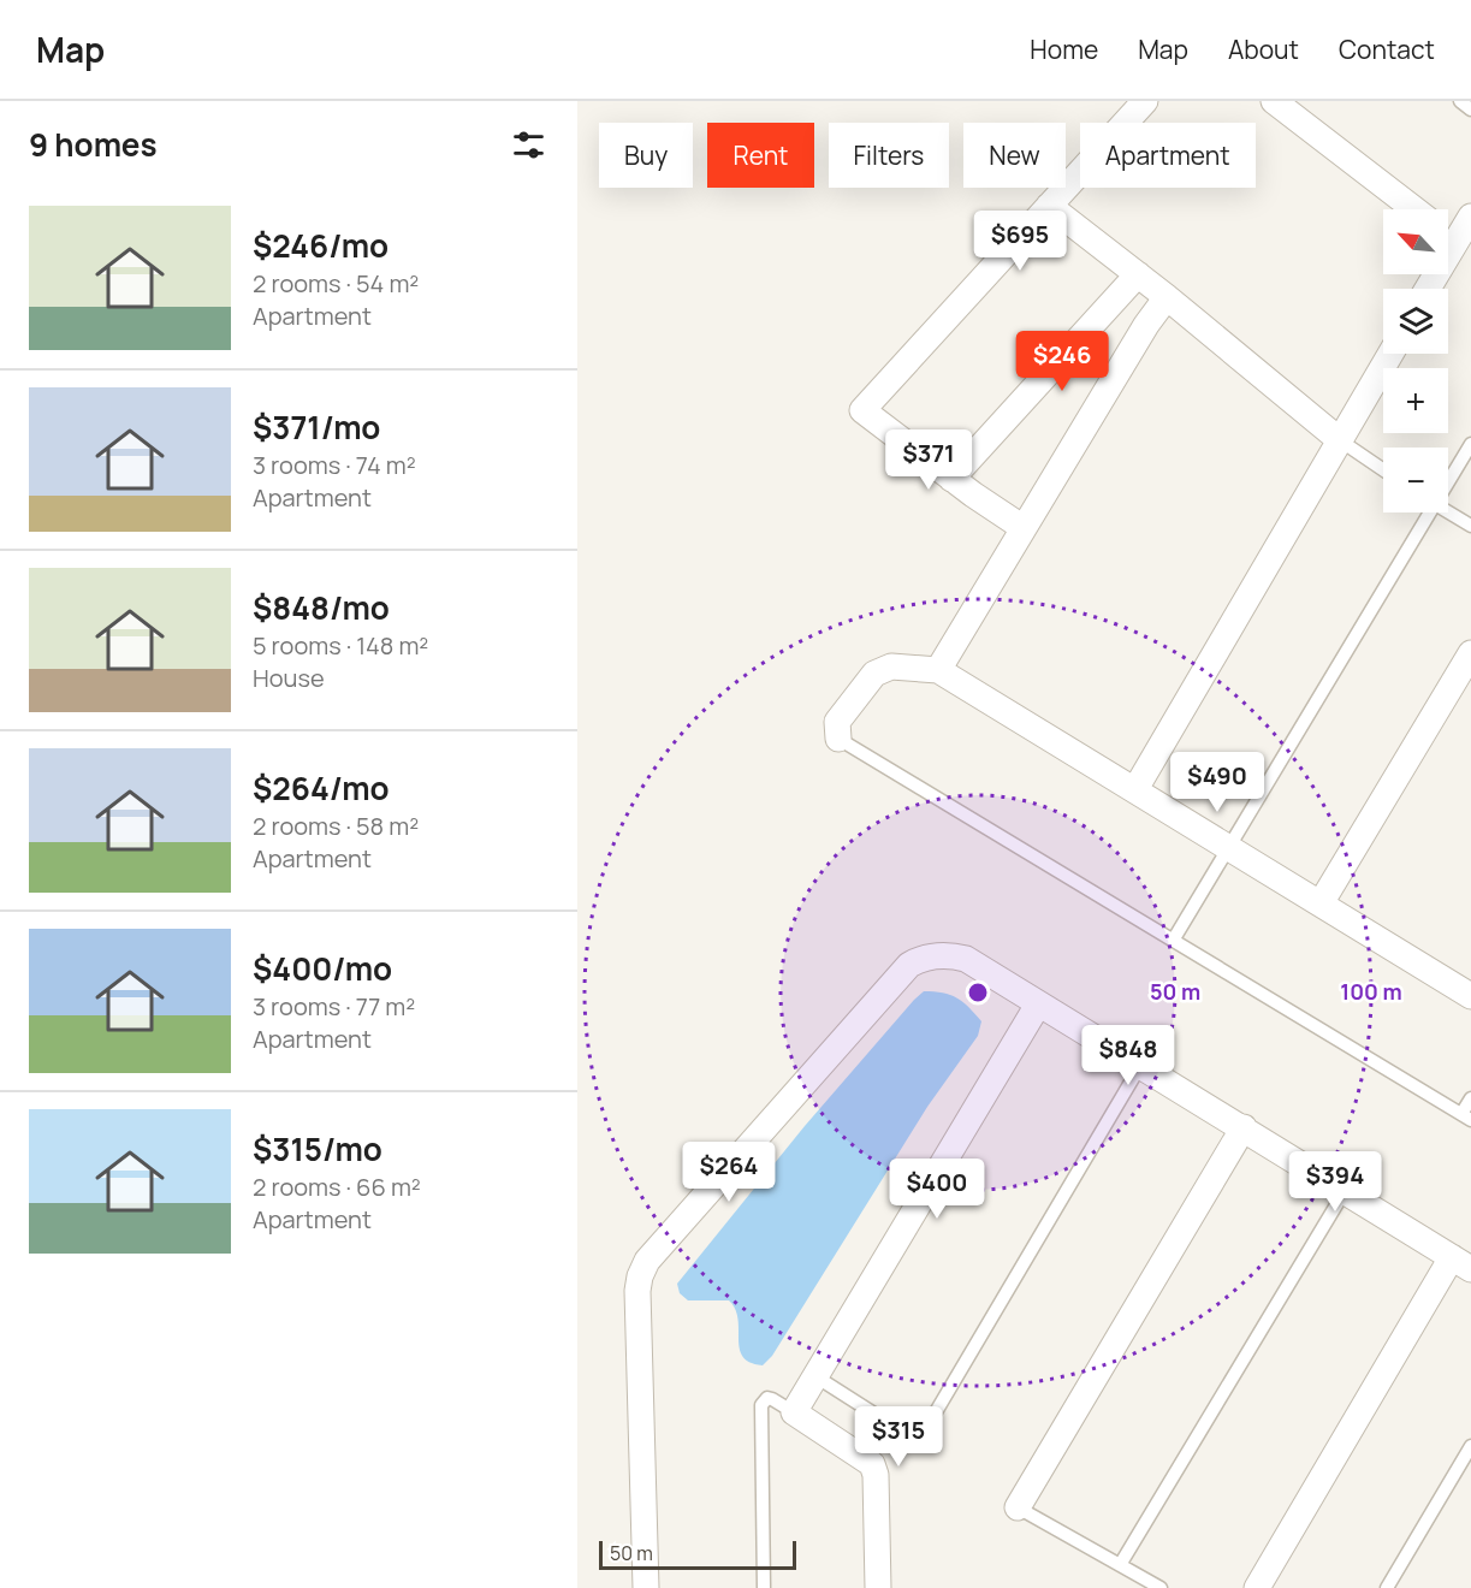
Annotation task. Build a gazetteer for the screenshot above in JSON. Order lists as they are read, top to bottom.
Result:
{
  "scale_bar": "50 m",
  "north": "top left",
  "page": {
    "header": "Map",
    "nav": [
      "Home",
      "Map",
      "About",
      "Contact"
    ],
    "heading": "9 homes",
    "chip": [
      "Buy",
      "Rent",
      "Filters",
      "New",
      "Apartment"
    ],
    "list": [
      {
        "name": "$246/mo",
        "note": "2 rooms · 54 m² · Apartment"
      },
      {
        "name": "$371/mo",
        "note": "3 rooms · 74 m² · Apartment"
      },
      {
        "name": "$848/mo",
        "note": "5 rooms · 148 m² · House"
      },
      {
        "name": "$264/mo",
        "note": "2 rooms · 58 m² · Apartment"
      },
      {
        "name": "$400/mo",
        "note": "3 rooms · 77 m² · Apartment"
      },
      {
        "name": "$315/mo",
        "note": "2 rooms · 66 m² · Apartment"
      }
    ],
    "map_buttons": ["+", "−"],
    "price": [
      "$695",
      "$246",
      "$371",
      "$490",
      "$848",
      "$264",
      "$394",
      "$400",
      "$315"
    ],
    "scale": "50 m"
  },
  "rings": ["50 m", "100 m"]
}
